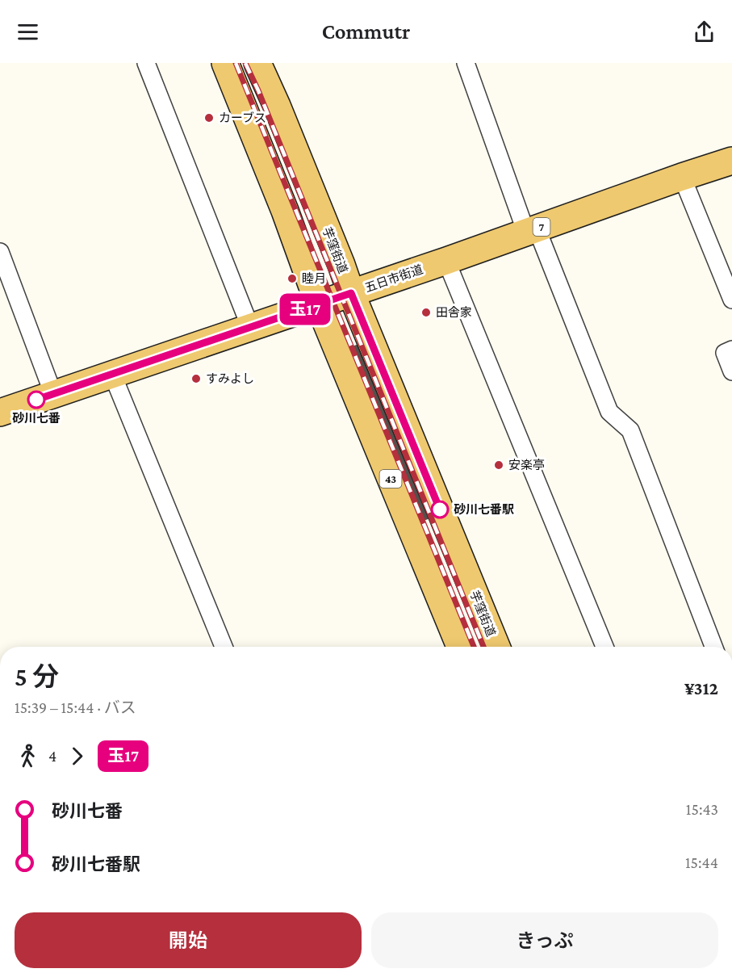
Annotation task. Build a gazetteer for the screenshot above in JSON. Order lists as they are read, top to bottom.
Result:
{
  "streets": {
    "main road": [
      "7",
      "芋窪街道",
      "五日市街道",
      "43"
    ]
  },
  "crossings": [
    ["芋窪街道", "五日市街道"],
    ["五日市街道", "43"]
  ],
  "places": [
    "カーブス",
    "睦月",
    "田舎家",
    "すみよし",
    "砂川七番",
    "安楽亭",
    "砂川七番駅"
  ],
  "lines": ["bus line 玉17"],
  "page": {
    "header": "Commutr",
    "on_map": "玉17",
    "heading": ["5 分", "15:39 – 15:44 · バス", "¥312"],
    "legs": ["4", "玉17"],
    "list": [
      {
        "name": "砂川七番",
        "value": "15:43"
      },
      {
        "name": "砂川七番駅",
        "value": "15:44"
      }
    ],
    "buttons": ["開始", "きっぷ"]
  }
}
